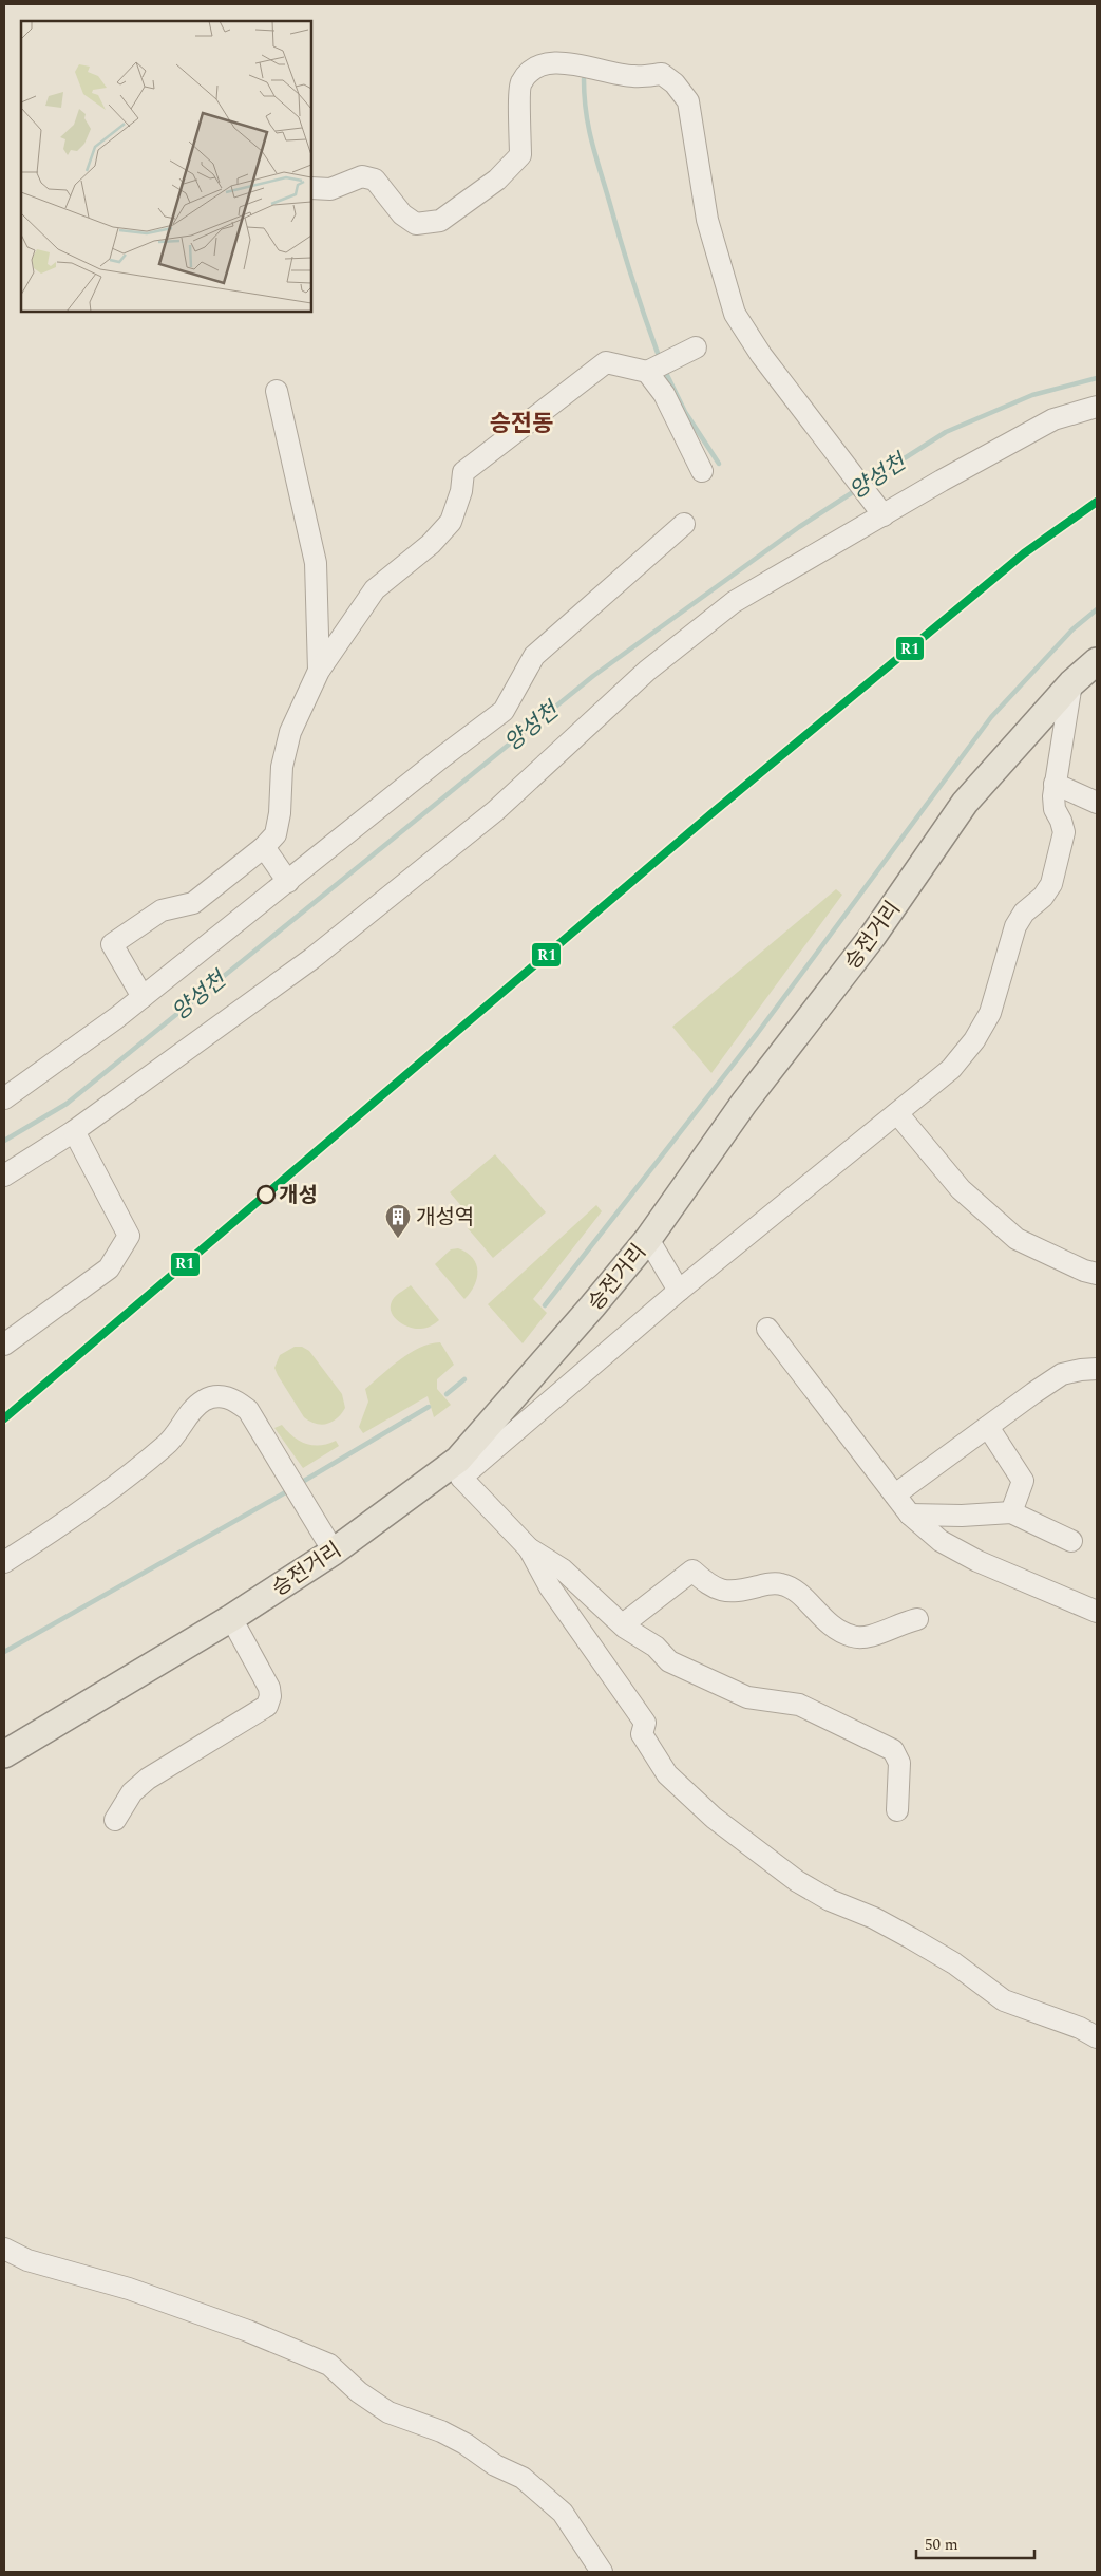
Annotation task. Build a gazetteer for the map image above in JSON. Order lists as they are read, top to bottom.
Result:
{
  "streets": {
    "main road": ["승전거리"]
  },
  "districts": ["승전동"],
  "water": ["양성천"],
  "places": {
    "other": ["개성"],
    "building": ["개성역"]
  },
  "lines": ["transit line R1"],
  "scale_bar": "50 m"
}
